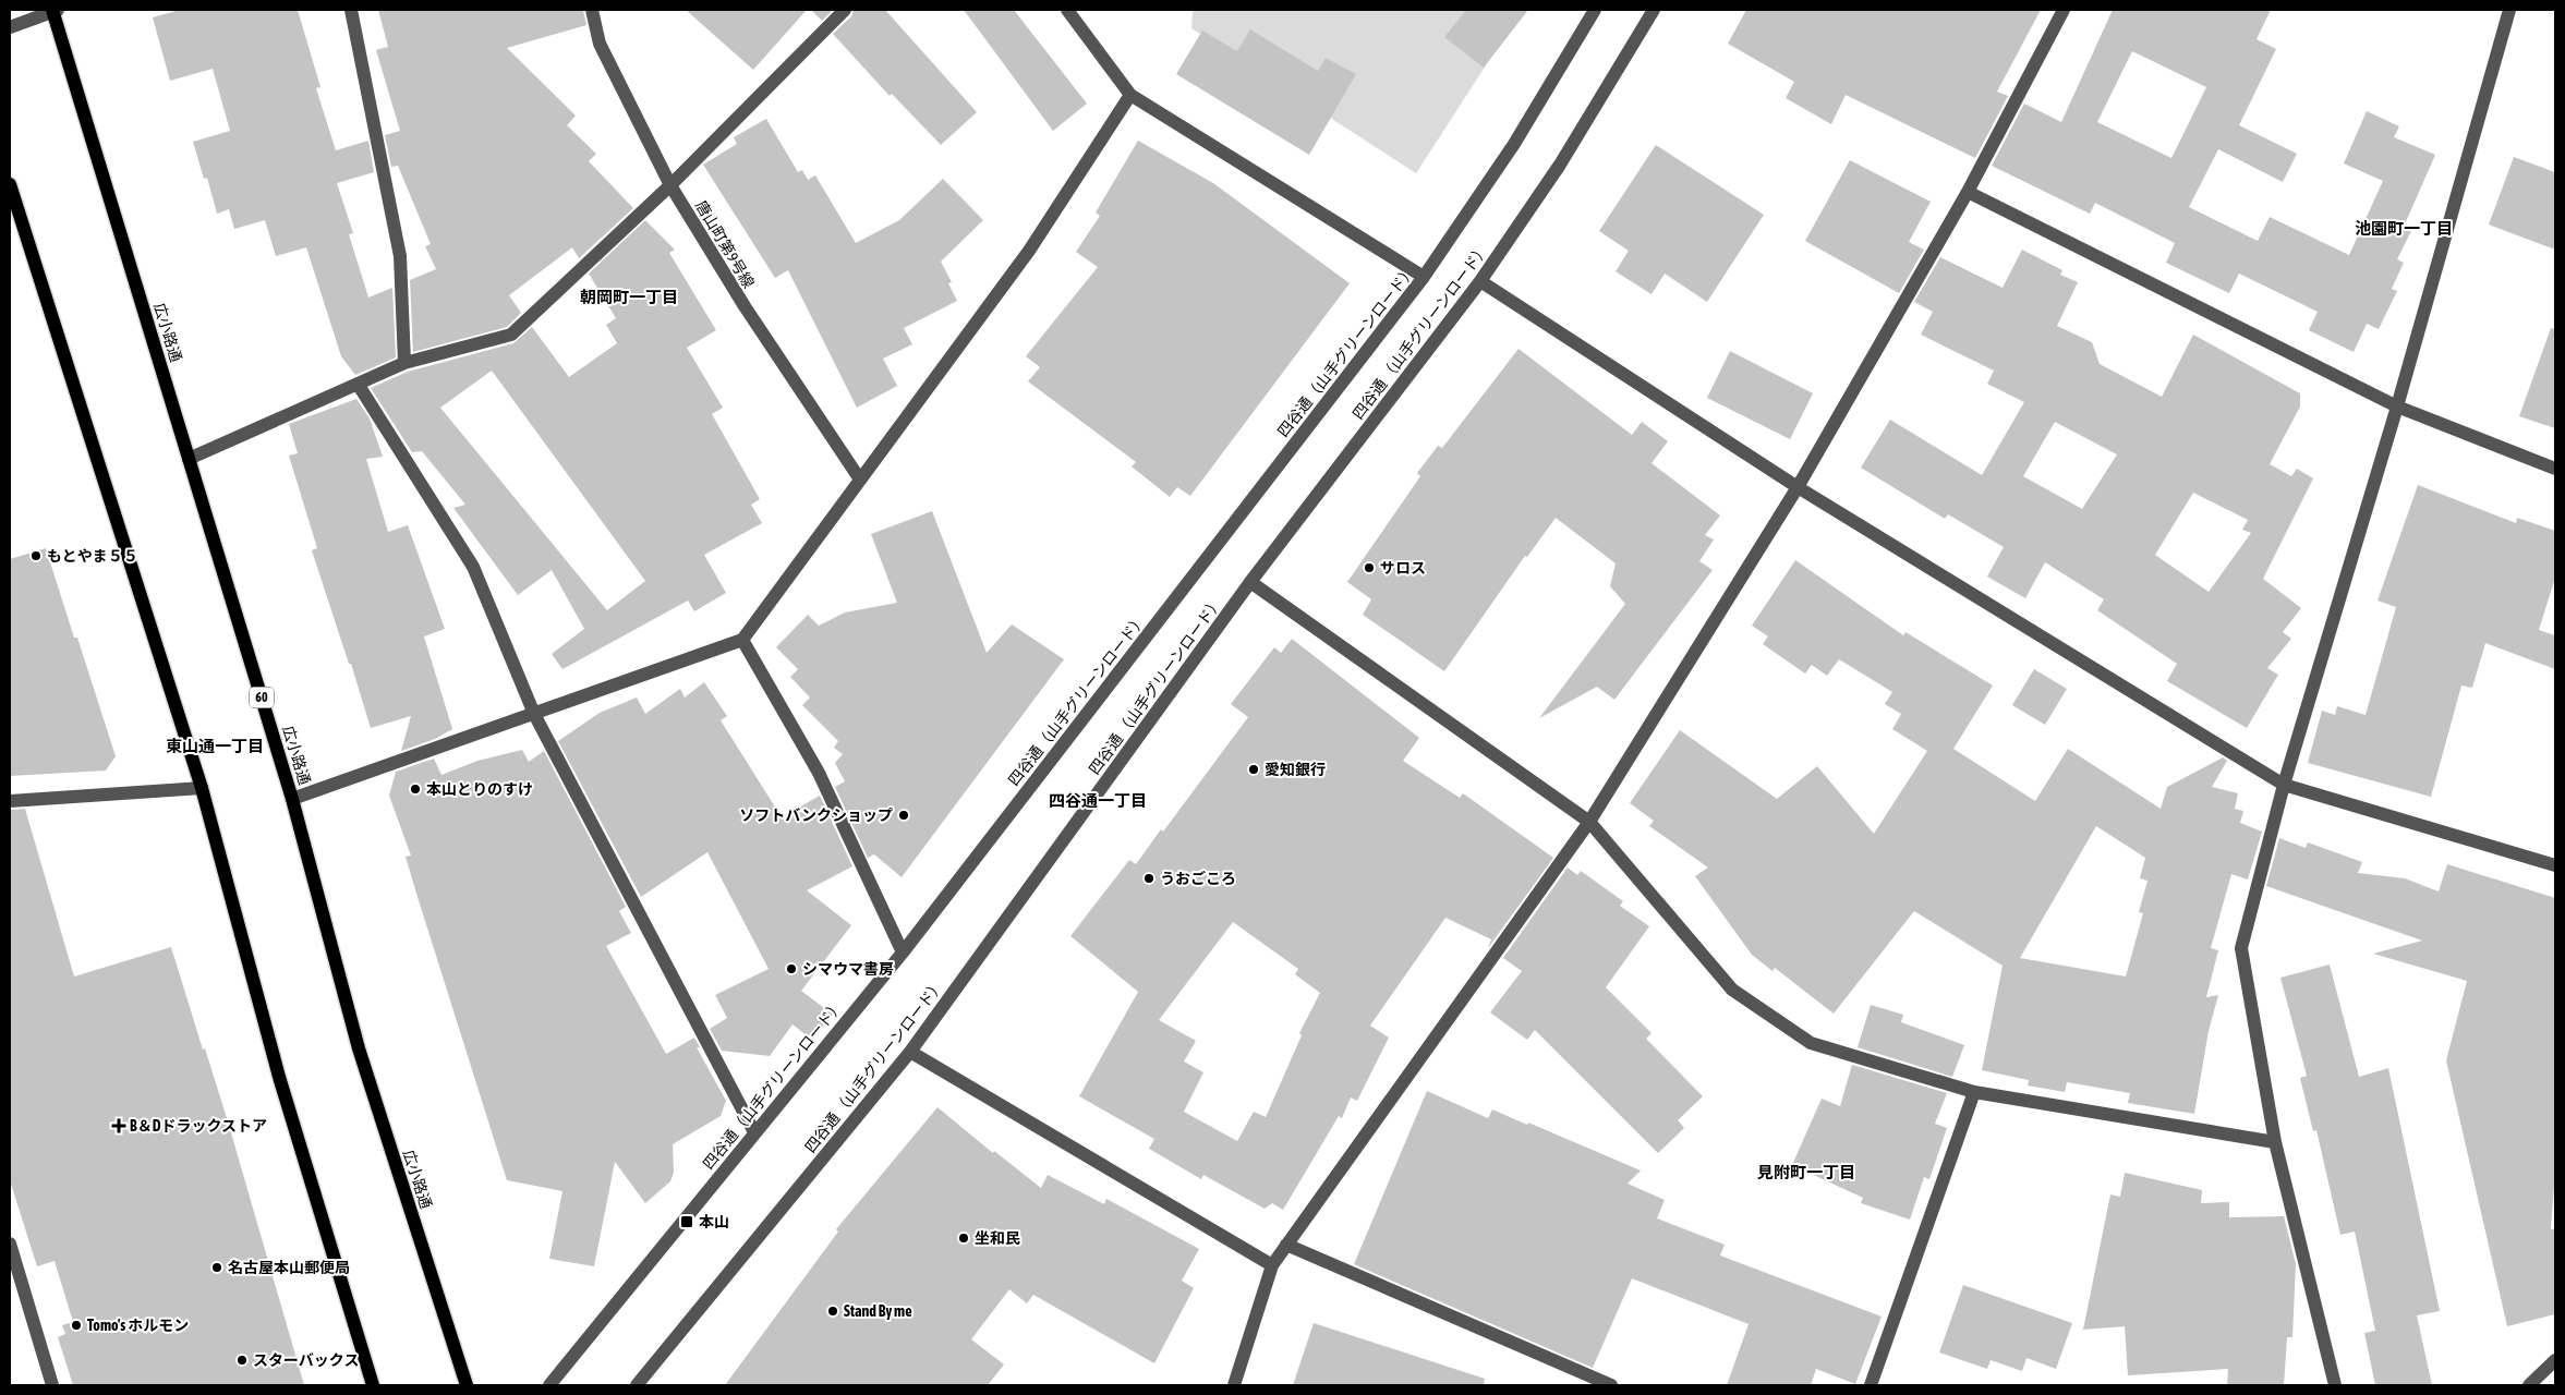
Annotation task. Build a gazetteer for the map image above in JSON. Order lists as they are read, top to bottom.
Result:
{
  "streets": {
    "main road": ["広小路通", "60"],
    "street": ["唐山町第9号線", "四谷通 （山手グリーンロード）", "四谷通（山手グリーンロード）"]
  },
  "districts": [
    "池園町一丁目",
    "朝岡町一丁目",
    "東山通一丁目",
    "四谷通一丁目",
    "見附町一丁目"
  ],
  "places": {
    "other": [
      "もとやま５５",
      "サロス",
      "愛知銀行",
      "本山とりのすけ",
      "ソフトバンクショップ",
      "うおごころ",
      "シマウマ書房",
      "坐和民",
      "名古屋本山郵便局",
      "Stand By me",
      "Tomo's ホルモン",
      "スターバックス"
    ],
    "health": ["B＆Dドラックストア"],
    "transit": ["本山"]
  }
}
